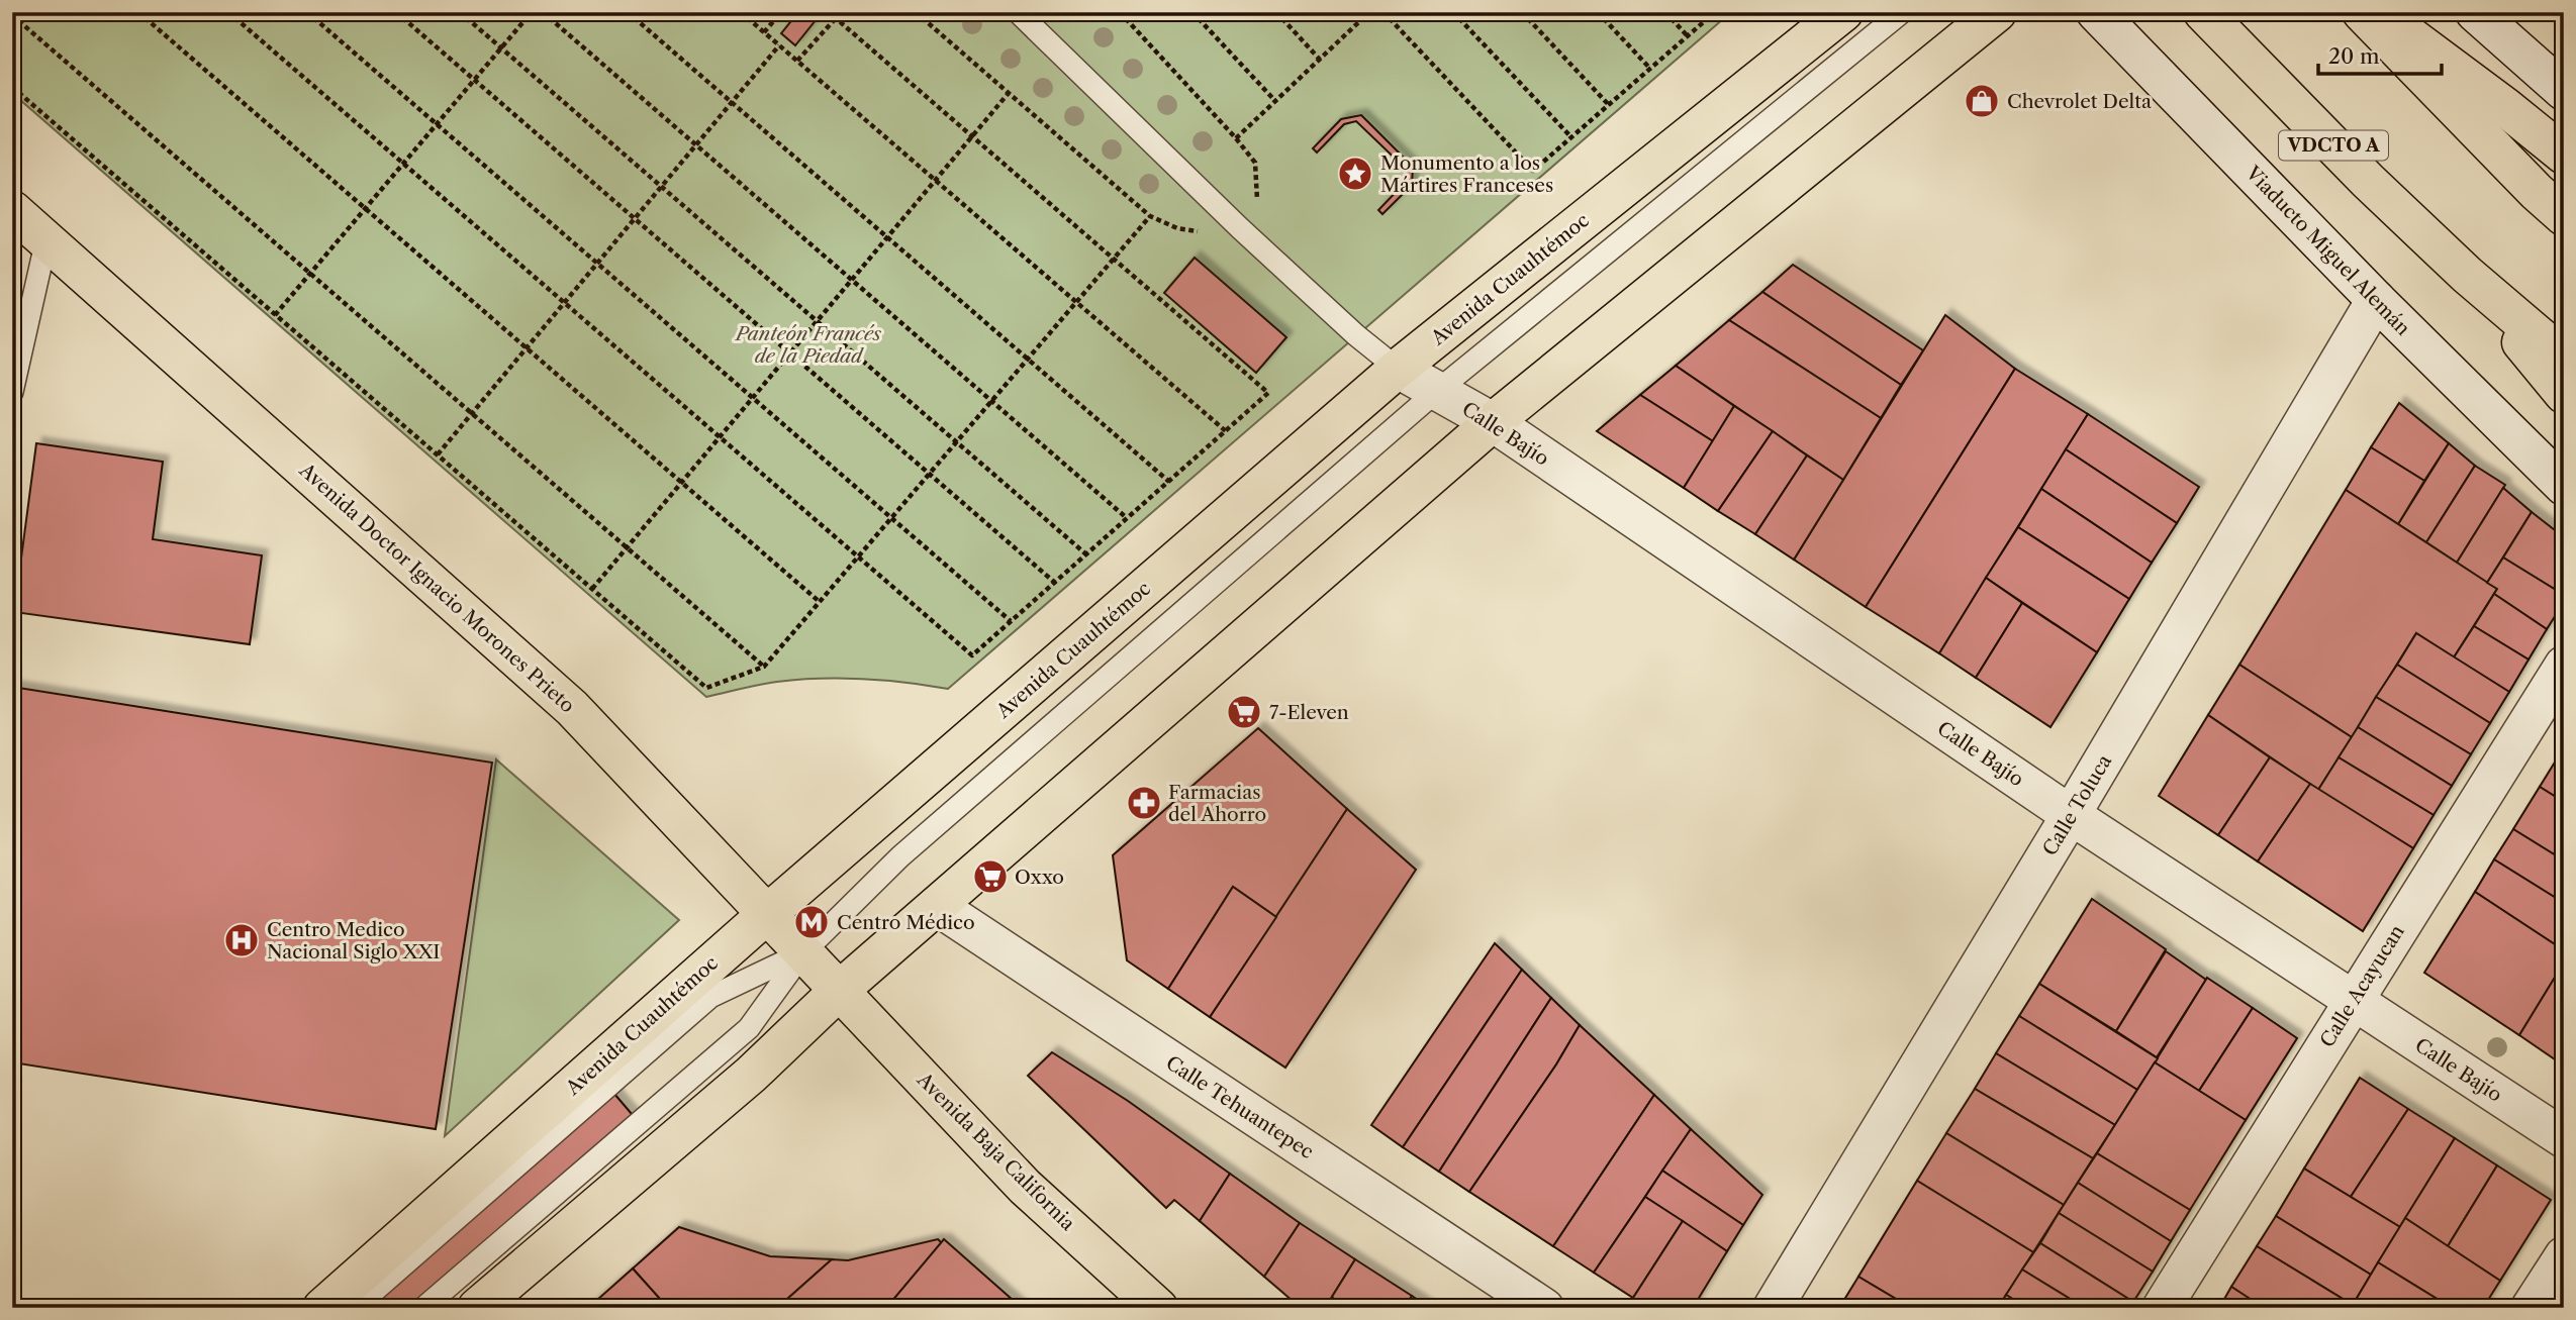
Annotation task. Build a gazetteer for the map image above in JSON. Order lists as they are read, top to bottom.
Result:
{
  "streets": {
    "main road": [
      "VDCTO A",
      "Avenida Cuauhtémoc",
      "Avenida Doctor Ignacio Morones Prieto",
      "Avenida Baja California"
    ],
    "street": [
      "Viaducto Miguel Alemán",
      "Calle Bajío",
      "Calle Toluca",
      "Calle Acayucan",
      "Calle Tehuantepec"
    ]
  },
  "crossings": [
    ["Viaducto Miguel Alemán", "Calle Toluca"],
    ["Avenida Cuauhtémoc", "Calle Bajío"],
    ["Avenida Cuauhtémoc", "Avenida Doctor Ignacio Morones Prieto"],
    ["Calle Bajío", "Calle Toluca"],
    ["Calle Bajío", "Calle Acayucan"],
    ["Avenida Doctor Ignacio Morones Prieto", "Avenida Baja California"]
  ],
  "parks": ["Panteón Francés de la Piedad"],
  "places": {
    "shop": ["Chevrolet Delta"],
    "place": ["Monumento a los Mártires Franceses"],
    "supermarket": ["7-Eleven", "Oxxo"],
    "pharmacy": ["Farmacias del Ahorro"],
    "metro station": ["Centro Médico"],
    "hospital": ["Centro Medico Nacional Siglo XXI"]
  },
  "scale_bar": "20 m"
}
